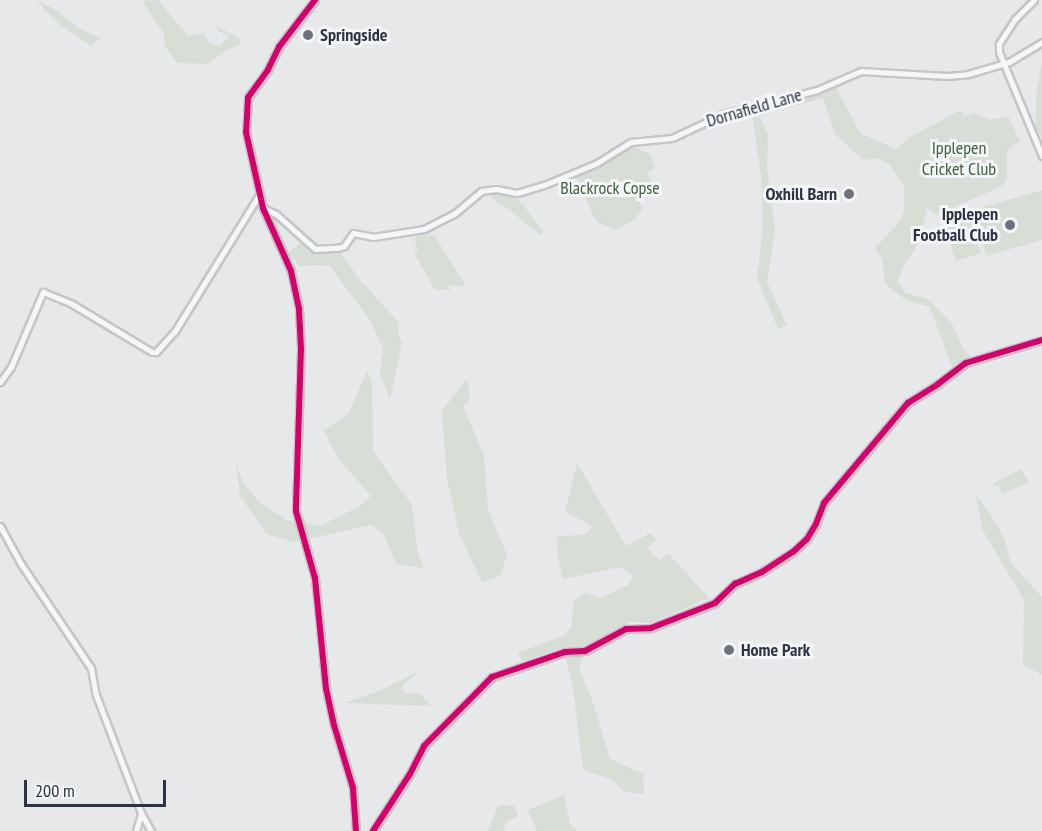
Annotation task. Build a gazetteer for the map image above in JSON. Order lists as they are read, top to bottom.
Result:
{
  "streets": {
    "street": ["Dornafield Lane"]
  },
  "parks": ["Ipplepen Cricket Club", "Blackrock Copse"],
  "places": [
    "Springside",
    "Oxhill Barn",
    "Ipplepen Football Club",
    "Home Park"
  ],
  "scale_bar": "200 m"
}
